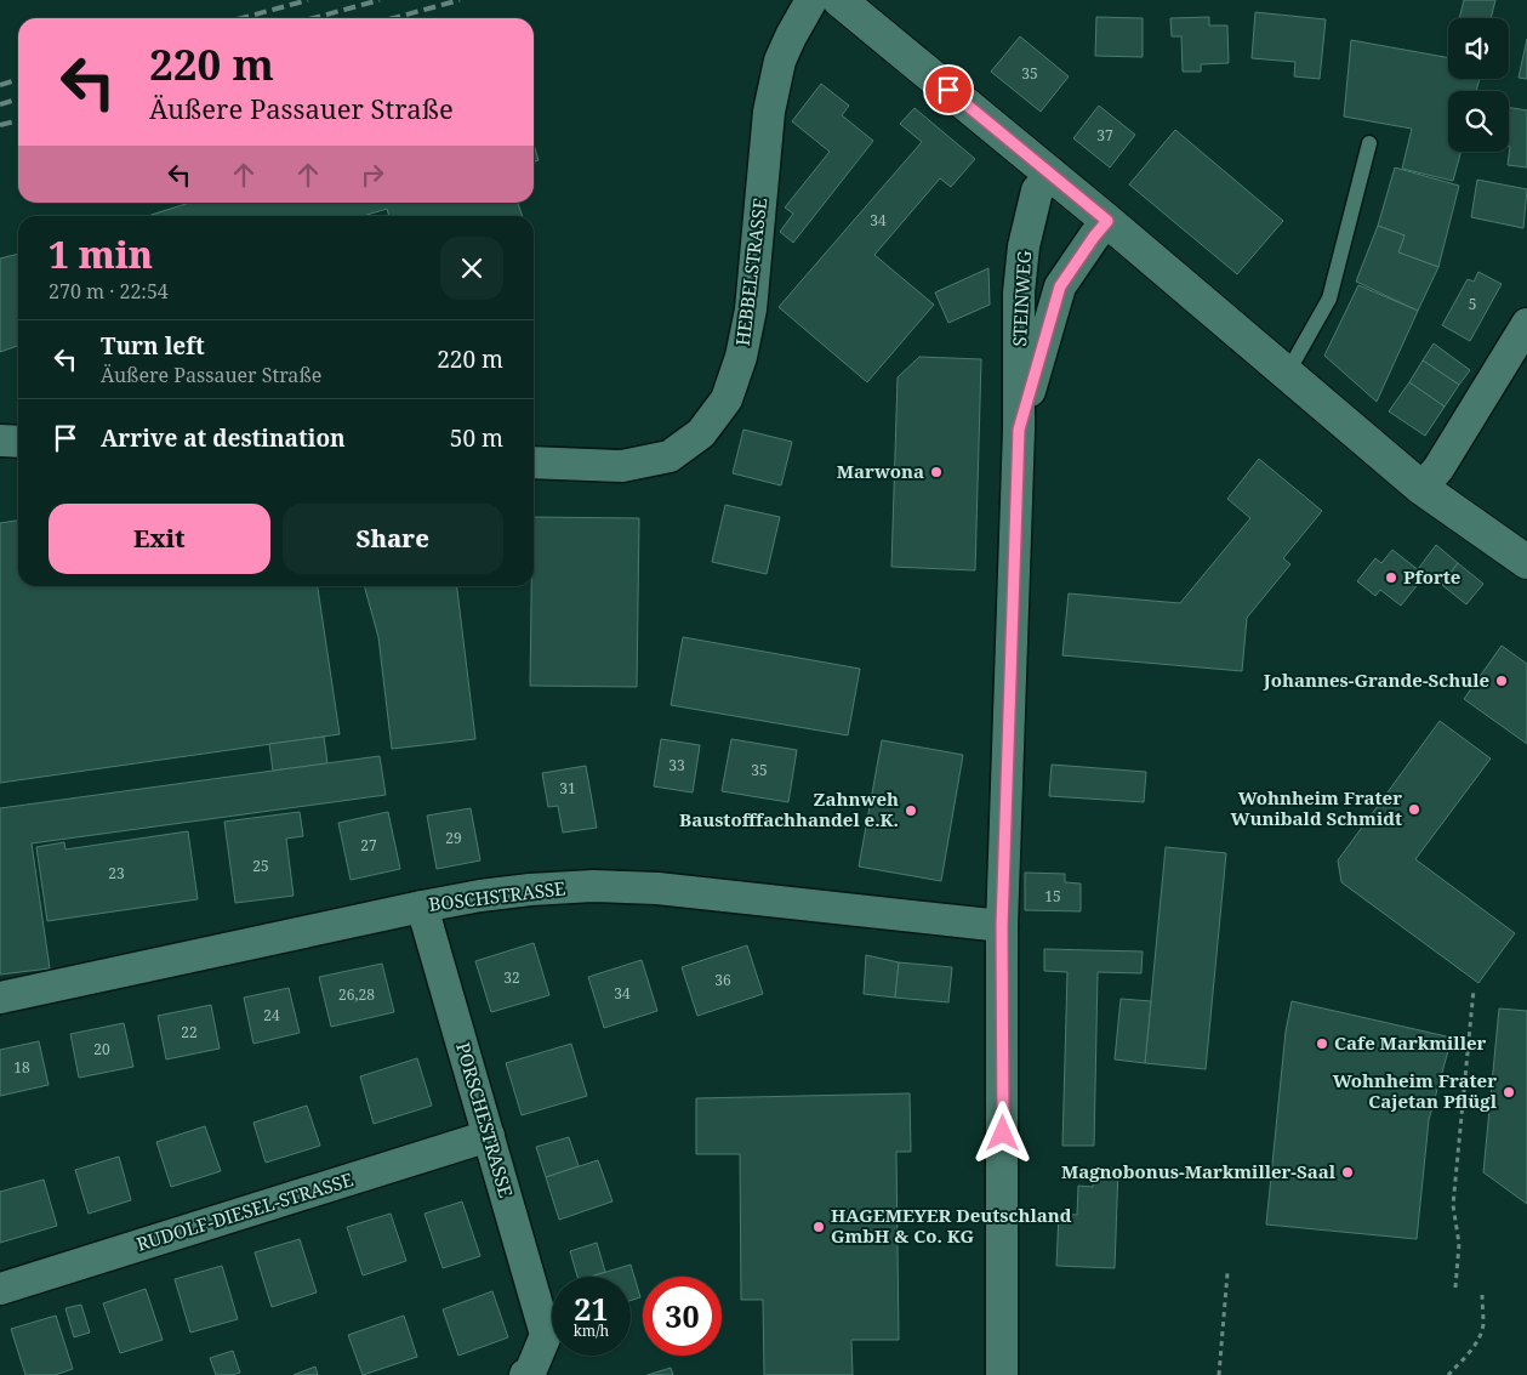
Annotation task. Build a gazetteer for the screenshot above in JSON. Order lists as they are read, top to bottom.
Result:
{
  "streets": {
    "street": [
      "HEBBELSTRASSE",
      "STEINWEG",
      "BOSCHSTRASSE",
      "PORSCHESTRASSE",
      "RUDOLF-DIESEL-STRASSE"
    ]
  },
  "crossings": [
    ["STEINWEG", "BOSCHSTRASSE"],
    ["BOSCHSTRASSE", "PORSCHESTRASSE"],
    ["PORSCHESTRASSE", "RUDOLF-DIESEL-STRASSE"]
  ],
  "places": [
    "Marwona",
    "Pforte",
    "Johannes-Grande-Schule",
    "Wohnheim Frater Wunibald Schmidt",
    "Zahnweh Baustofffachhandel e.K.",
    "Cafe Markmiller",
    "Wohnheim Frater Cajetan Pflügl",
    "Magnobonus-Markmiller-Saal",
    "HAGEMEYER Deutschland GmbH & Co. KG"
  ],
  "house_numbers": [
    "35",
    "37",
    "34",
    "5",
    "33",
    "35",
    "31",
    "29",
    "27",
    "25",
    "23",
    "15",
    "32",
    "36",
    "34",
    "26,28",
    "24",
    "22",
    "20",
    "18"
  ],
  "page": {
    "turn": ["220 m", "Äußere Passauer Straße"],
    "heading": ["1 min", "270 m · 22:54"],
    "list": [
      {
        "name": "Turn left",
        "note": "Äußere Passauer Straße",
        "value": "220 m"
      },
      {
        "name": "Arrive at destination",
        "value": "50 m"
      }
    ],
    "buttons": ["Exit", "Share"],
    "speed": "21 km/h",
    "limit": "30"
  }
}
